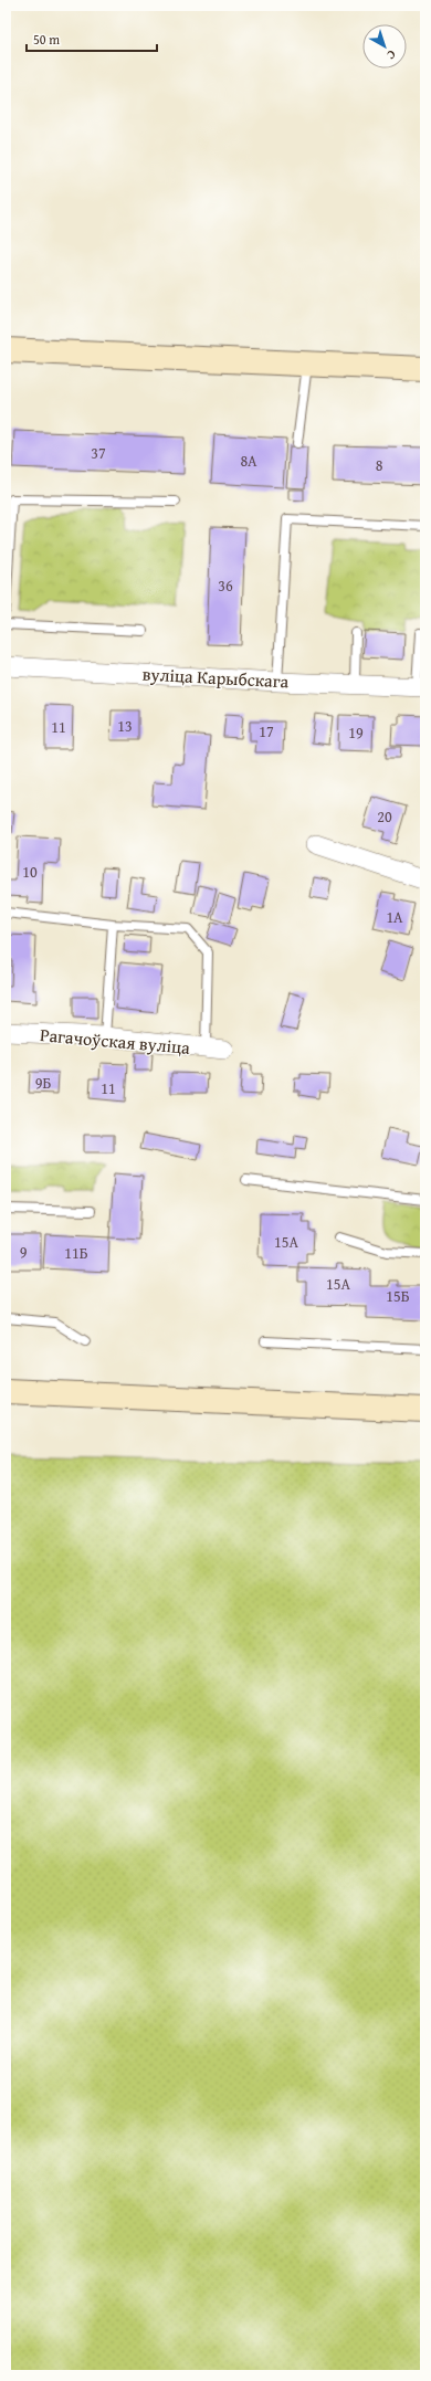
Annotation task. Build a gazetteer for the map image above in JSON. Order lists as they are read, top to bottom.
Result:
{
  "streets": {
    "street": ["вуліца Карыбскага", "Рагачоўская вуліца"]
  },
  "house_numbers": [
    "37",
    "8А",
    "8",
    "36",
    "13",
    "11",
    "17",
    "19",
    "20",
    "10",
    "1А",
    "9Б",
    "11",
    "15А",
    "9",
    "11Б",
    "15А",
    "15Б"
  ],
  "scale_bar": "50 m",
  "north": "bottom right"
}
